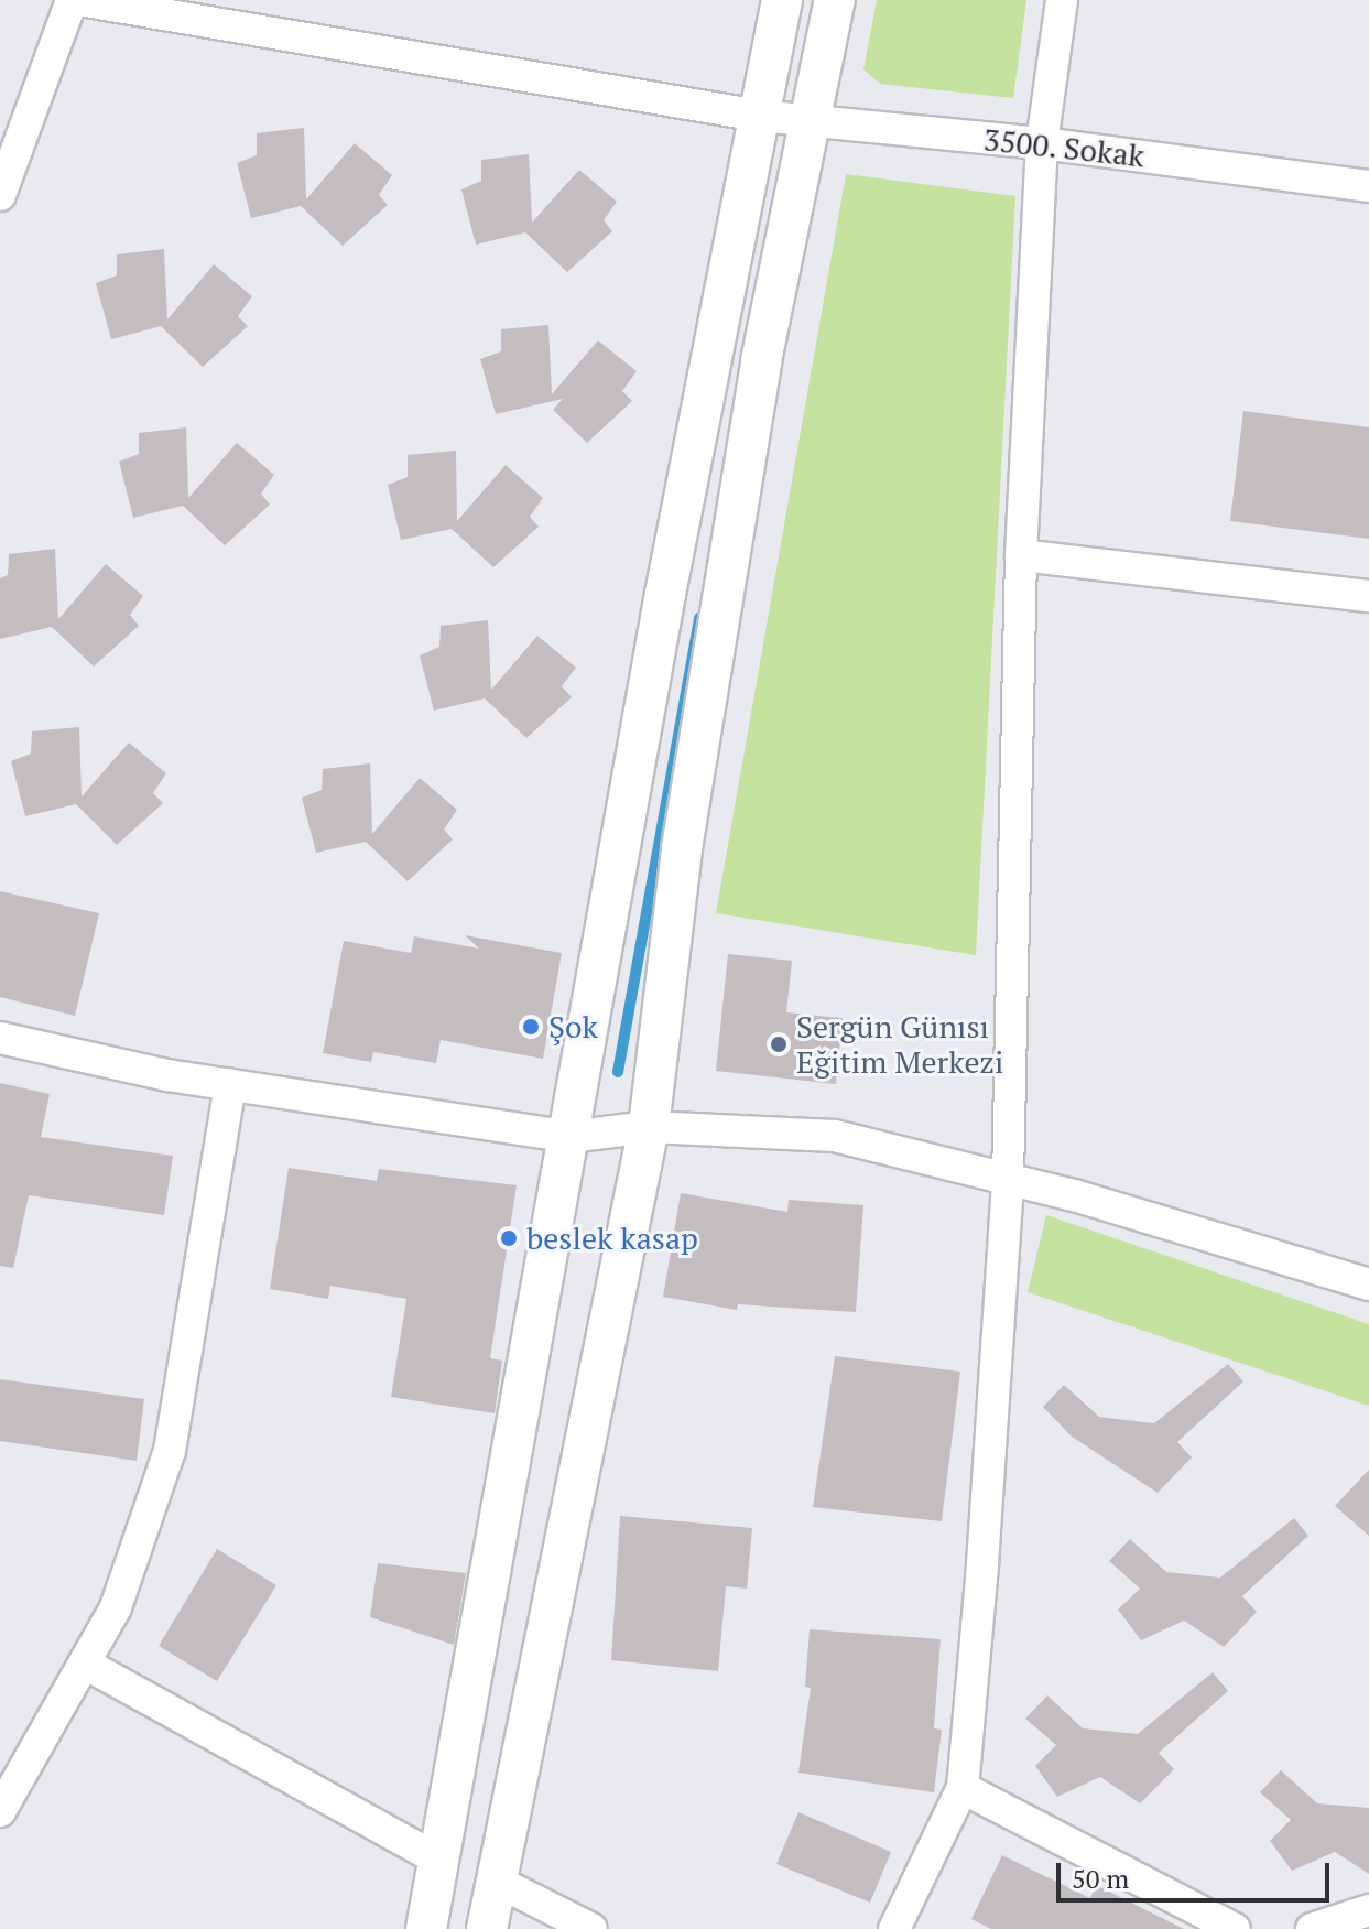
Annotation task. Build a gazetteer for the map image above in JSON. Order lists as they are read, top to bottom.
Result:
{
  "streets": {
    "street": ["3500. Sokak"]
  },
  "places": ["Şok", "Sergün Günısı Eğitim Merkezi", "beslek kasap"],
  "scale_bar": "50 m"
}
